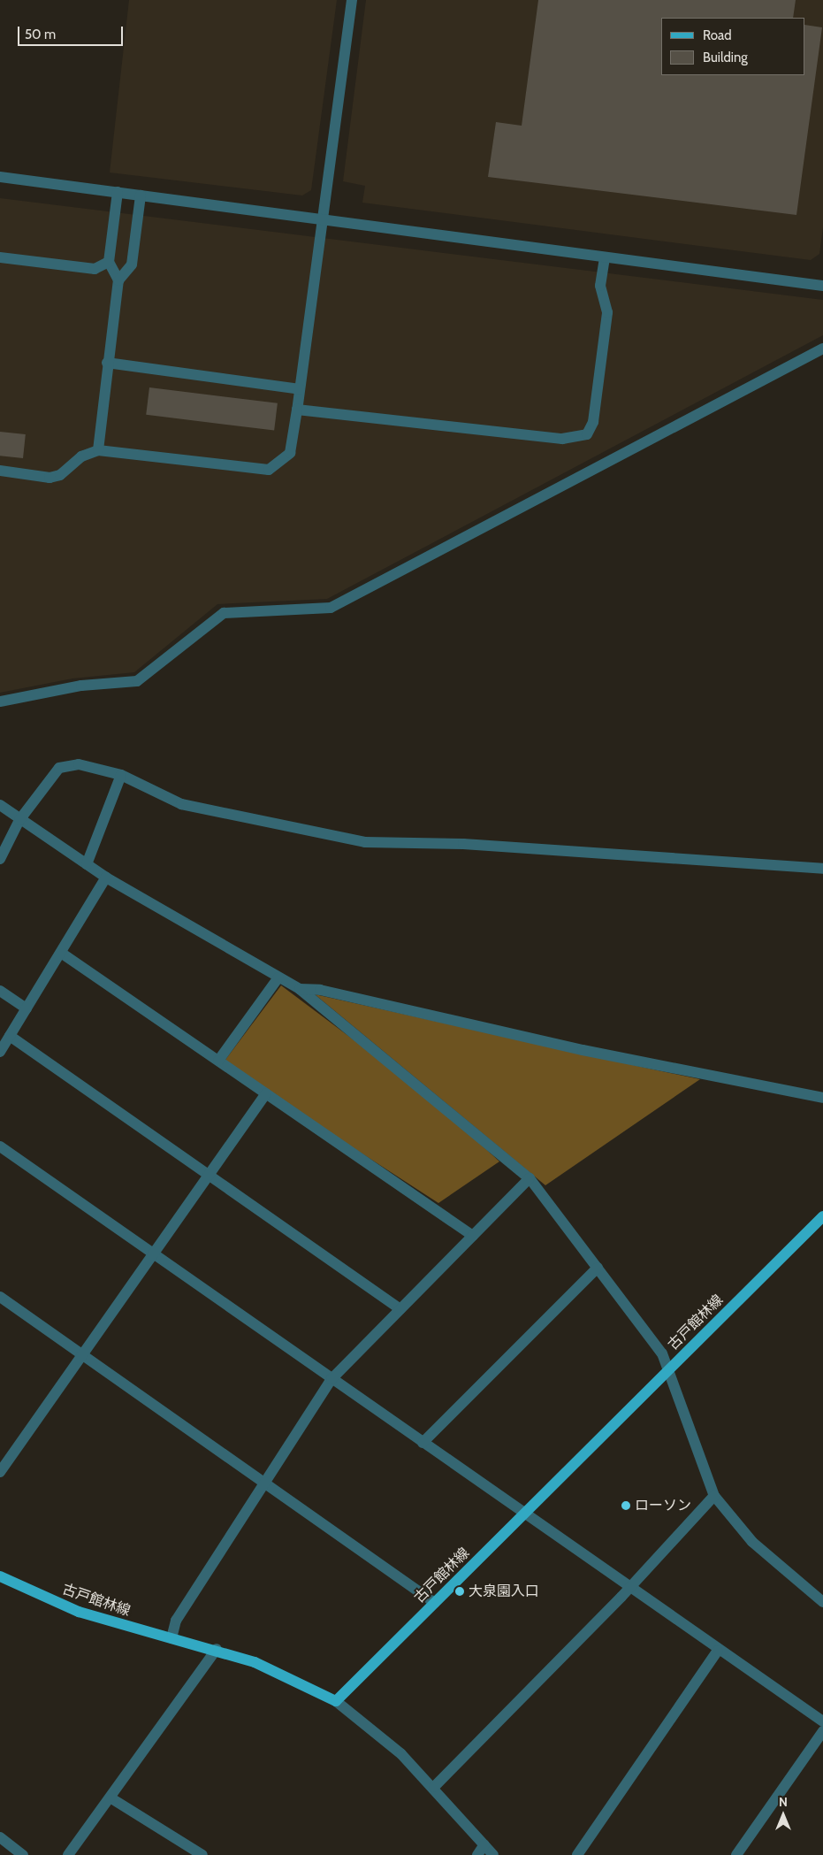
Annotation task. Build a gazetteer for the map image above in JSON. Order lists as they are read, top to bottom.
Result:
{
  "streets": {
    "main road": ["古戸館林線"]
  },
  "places": ["ローソン", "大泉園入口"],
  "legend": ["Road", "Building"],
  "scale_bar": "50 m",
  "north": "top"
}
